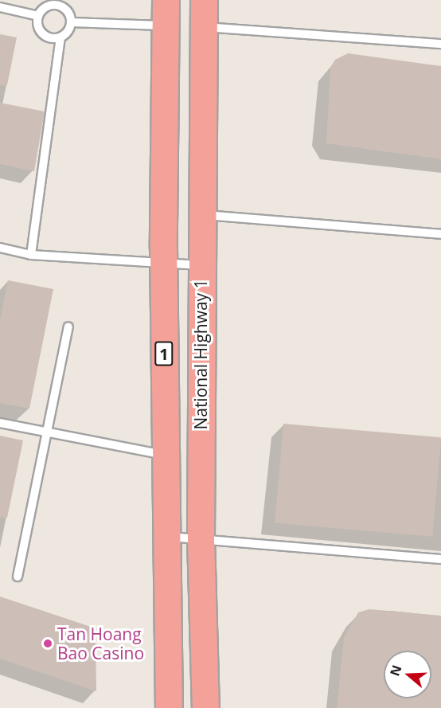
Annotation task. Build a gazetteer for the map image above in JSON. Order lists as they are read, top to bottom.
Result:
{
  "streets": {
    "highway": ["1", "National Highway 1"]
  },
  "places": ["Tan Hoang Bao Casino"],
  "north": "left"
}
